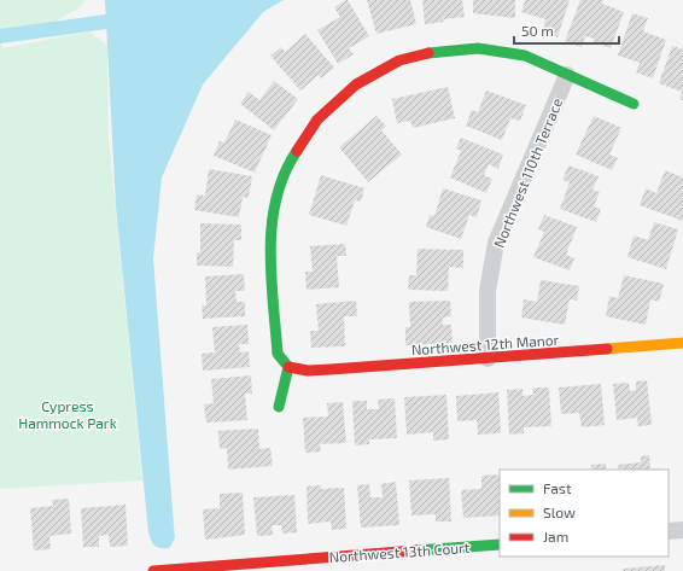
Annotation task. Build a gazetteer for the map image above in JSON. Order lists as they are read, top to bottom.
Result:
{
  "streets": {
    "street": ["Northwest 110th Terrace", "Northwest 12th Manor", "Northwest 13th Court"]
  },
  "crossings": [
    ["Northwest 110th Terrace", "Northwest 12th Manor"]
  ],
  "parks": ["Cypress Hammock Park"],
  "legend": ["Fast", "Slow", "Jam"],
  "scale_bar": "50 m"
}
